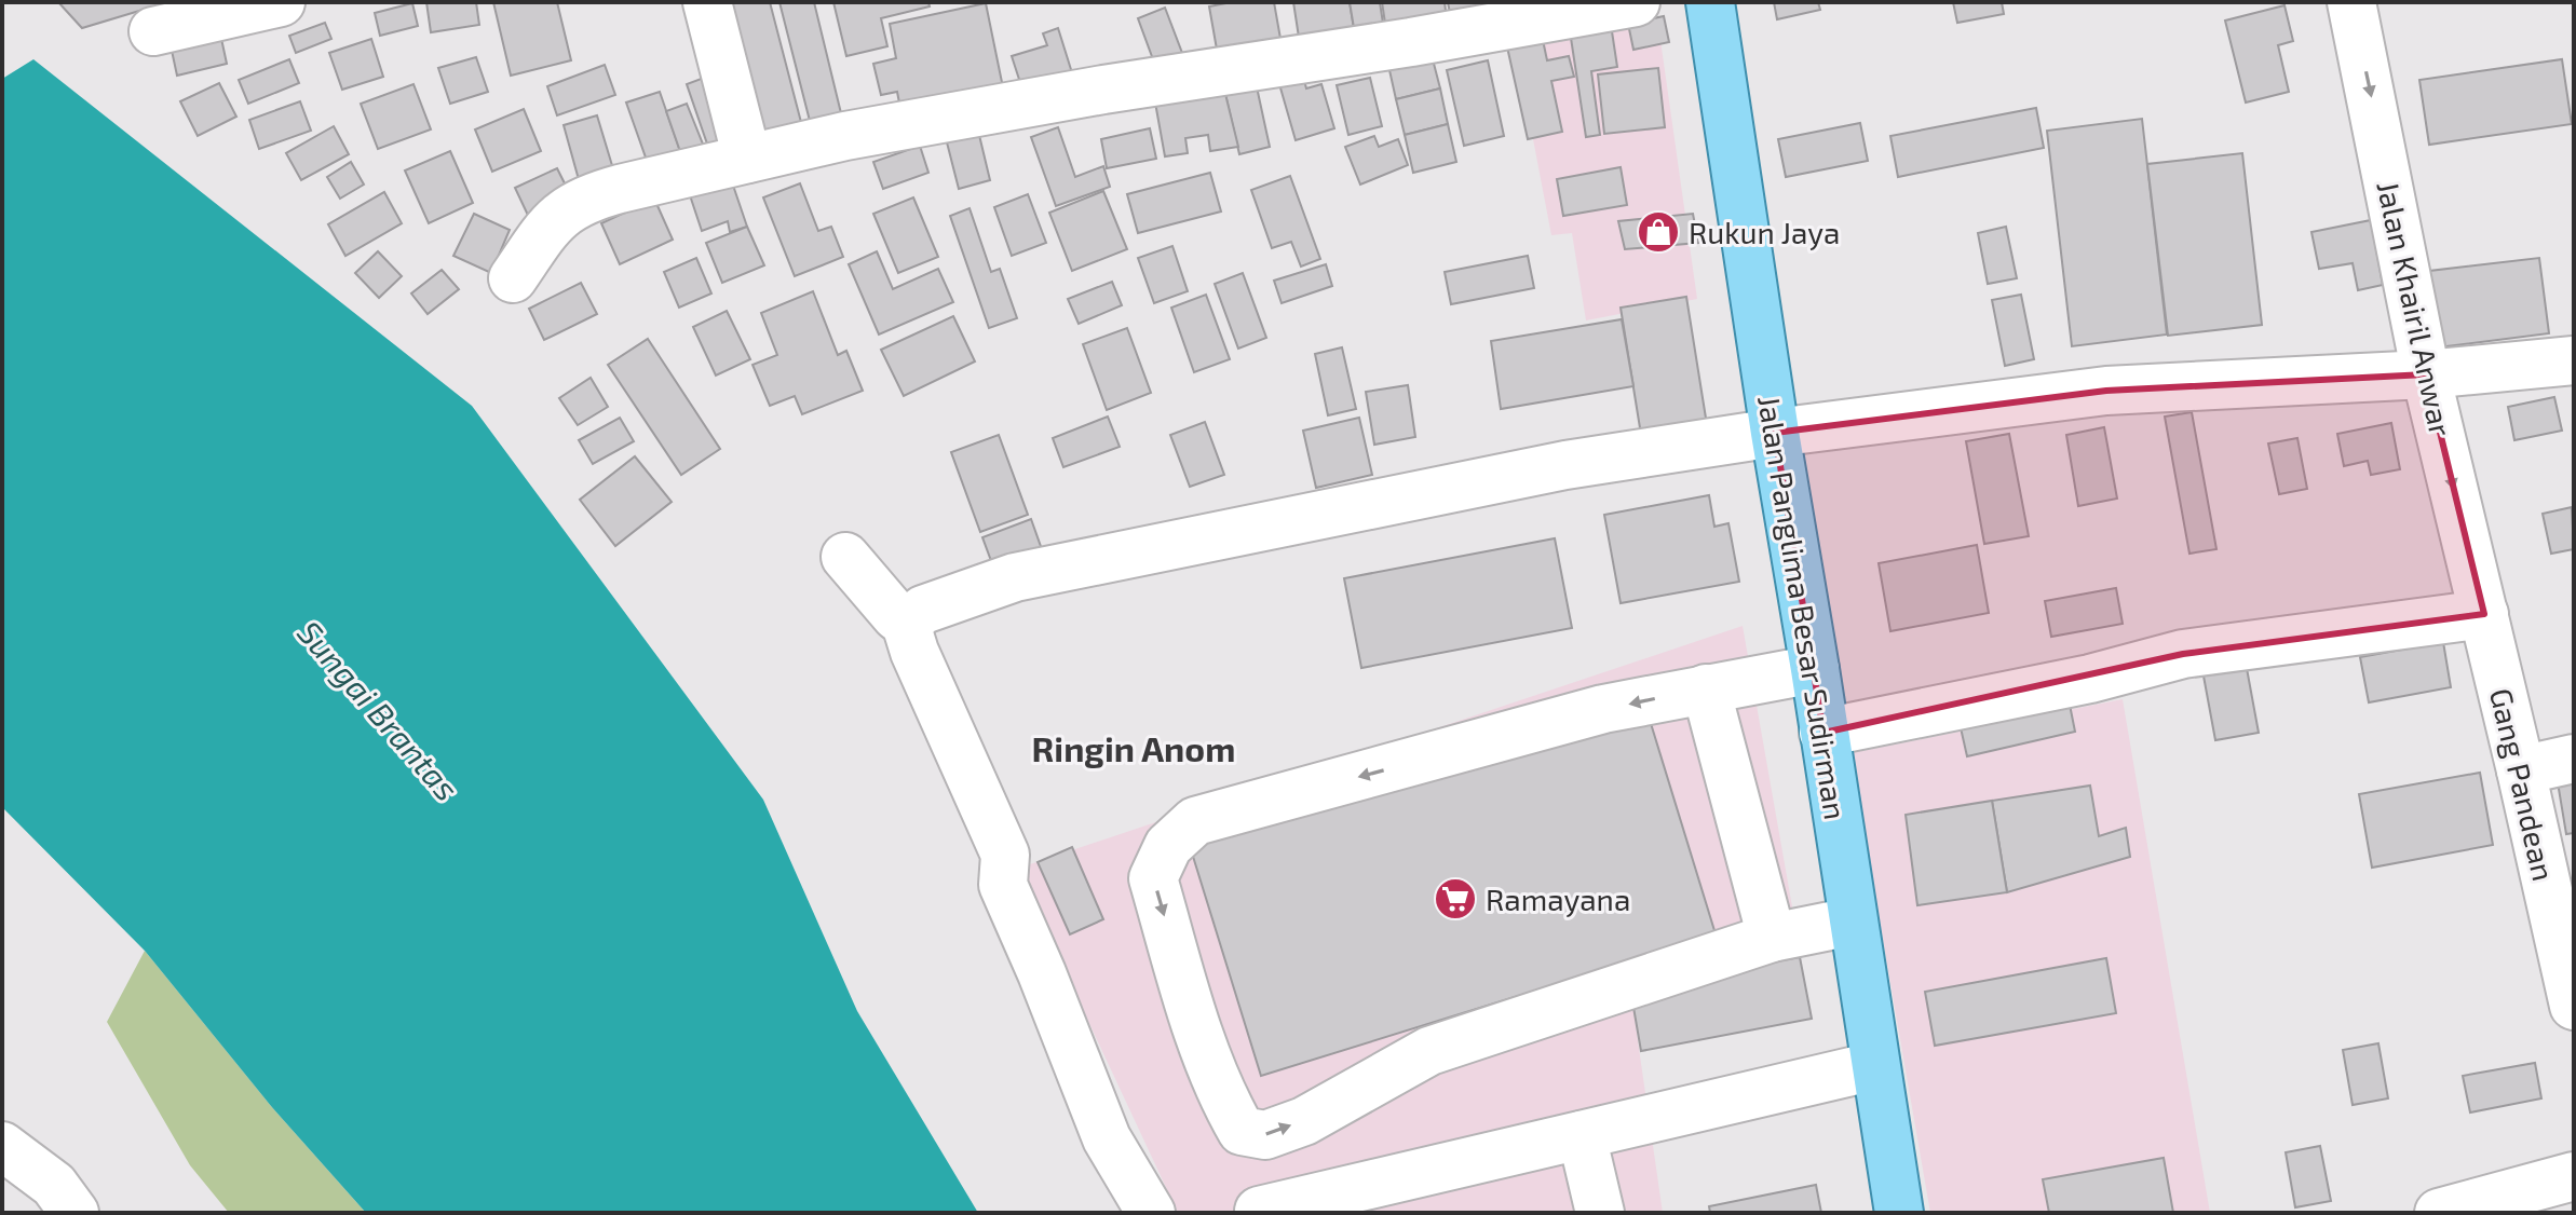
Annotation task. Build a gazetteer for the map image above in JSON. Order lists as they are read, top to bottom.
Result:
{
  "streets": {
    "main road": ["Jalan Panglima Besar Sudirman"],
    "street": ["Jalan Khairil Anwar", "Gang Pandean"]
  },
  "crossings": [
    ["Jalan Khairil Anwar", "Gang Pandean"]
  ],
  "one_way": ["Jalan Khairil Anwar"],
  "districts": ["Ringin Anom"],
  "water": ["Sungai Brantas"],
  "places": {
    "shop": ["Rukun Jaya"],
    "supermarket": ["Ramayana"]
  }
}
